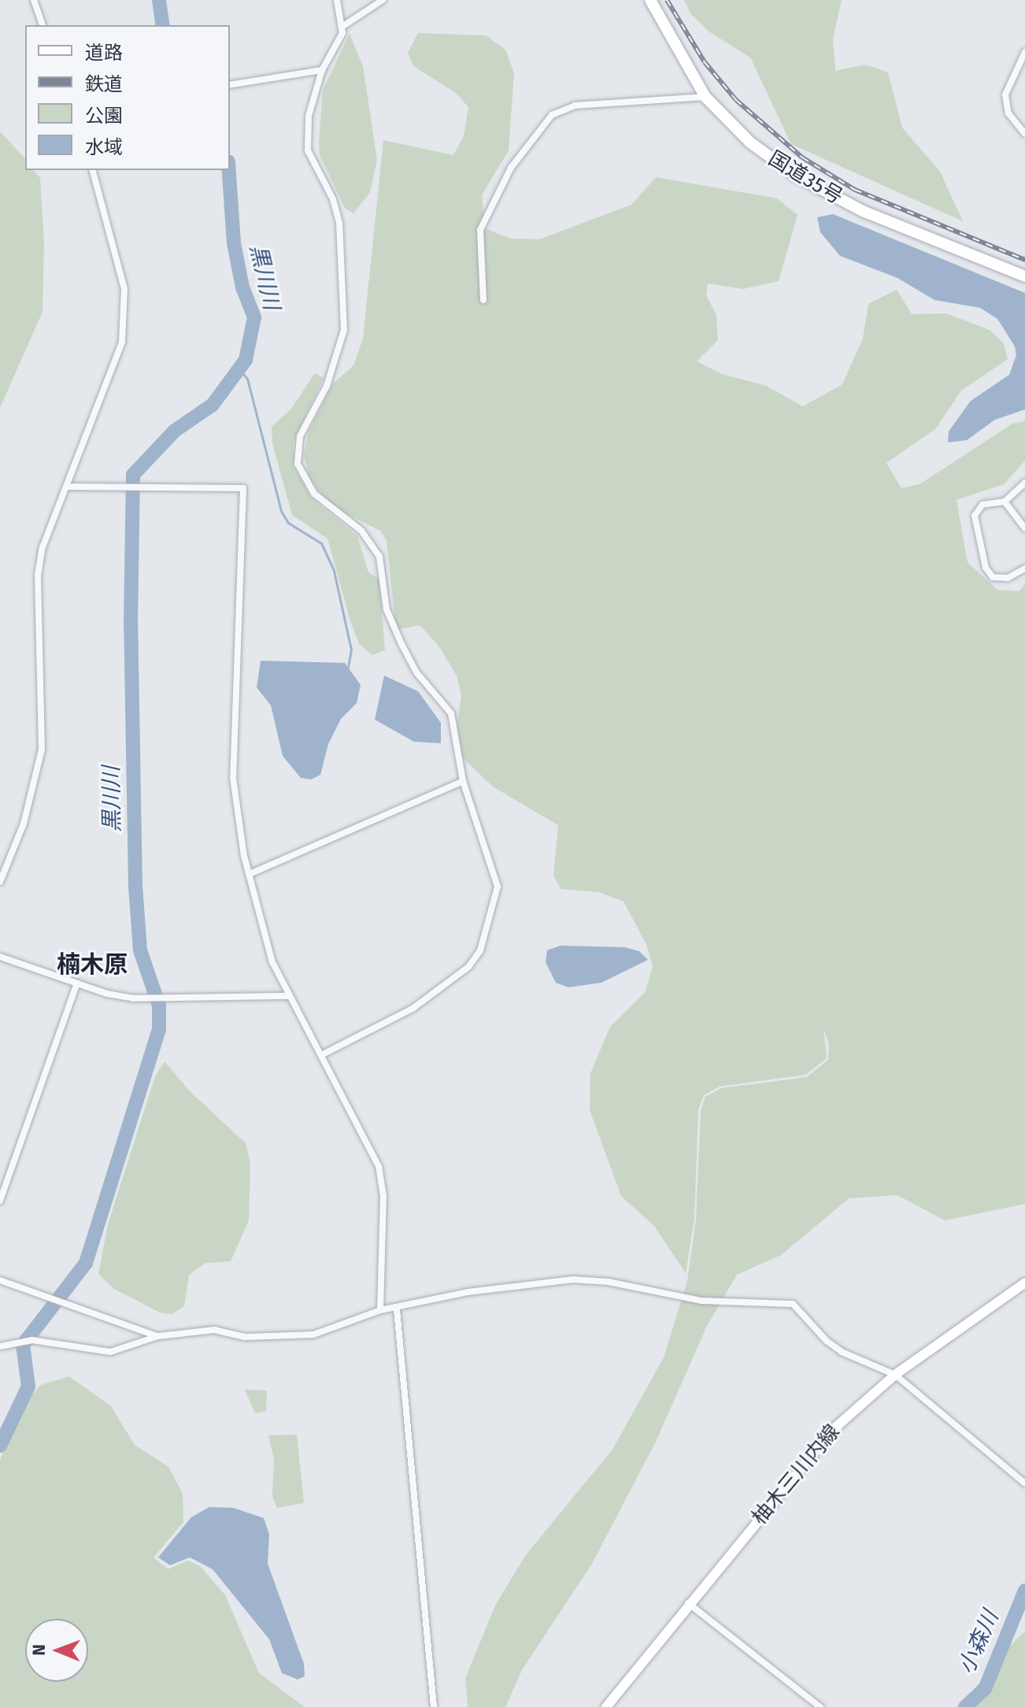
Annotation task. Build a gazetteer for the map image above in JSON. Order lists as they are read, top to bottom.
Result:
{
  "streets": {
    "highway": ["国道35号"],
    "main road": ["柚木三川内線"]
  },
  "districts": ["楠木原"],
  "water": ["黒川川", "小森川"],
  "legend": [
    "道路",
    "鉄道",
    "公園",
    "水域"
  ],
  "north": "left"
}
